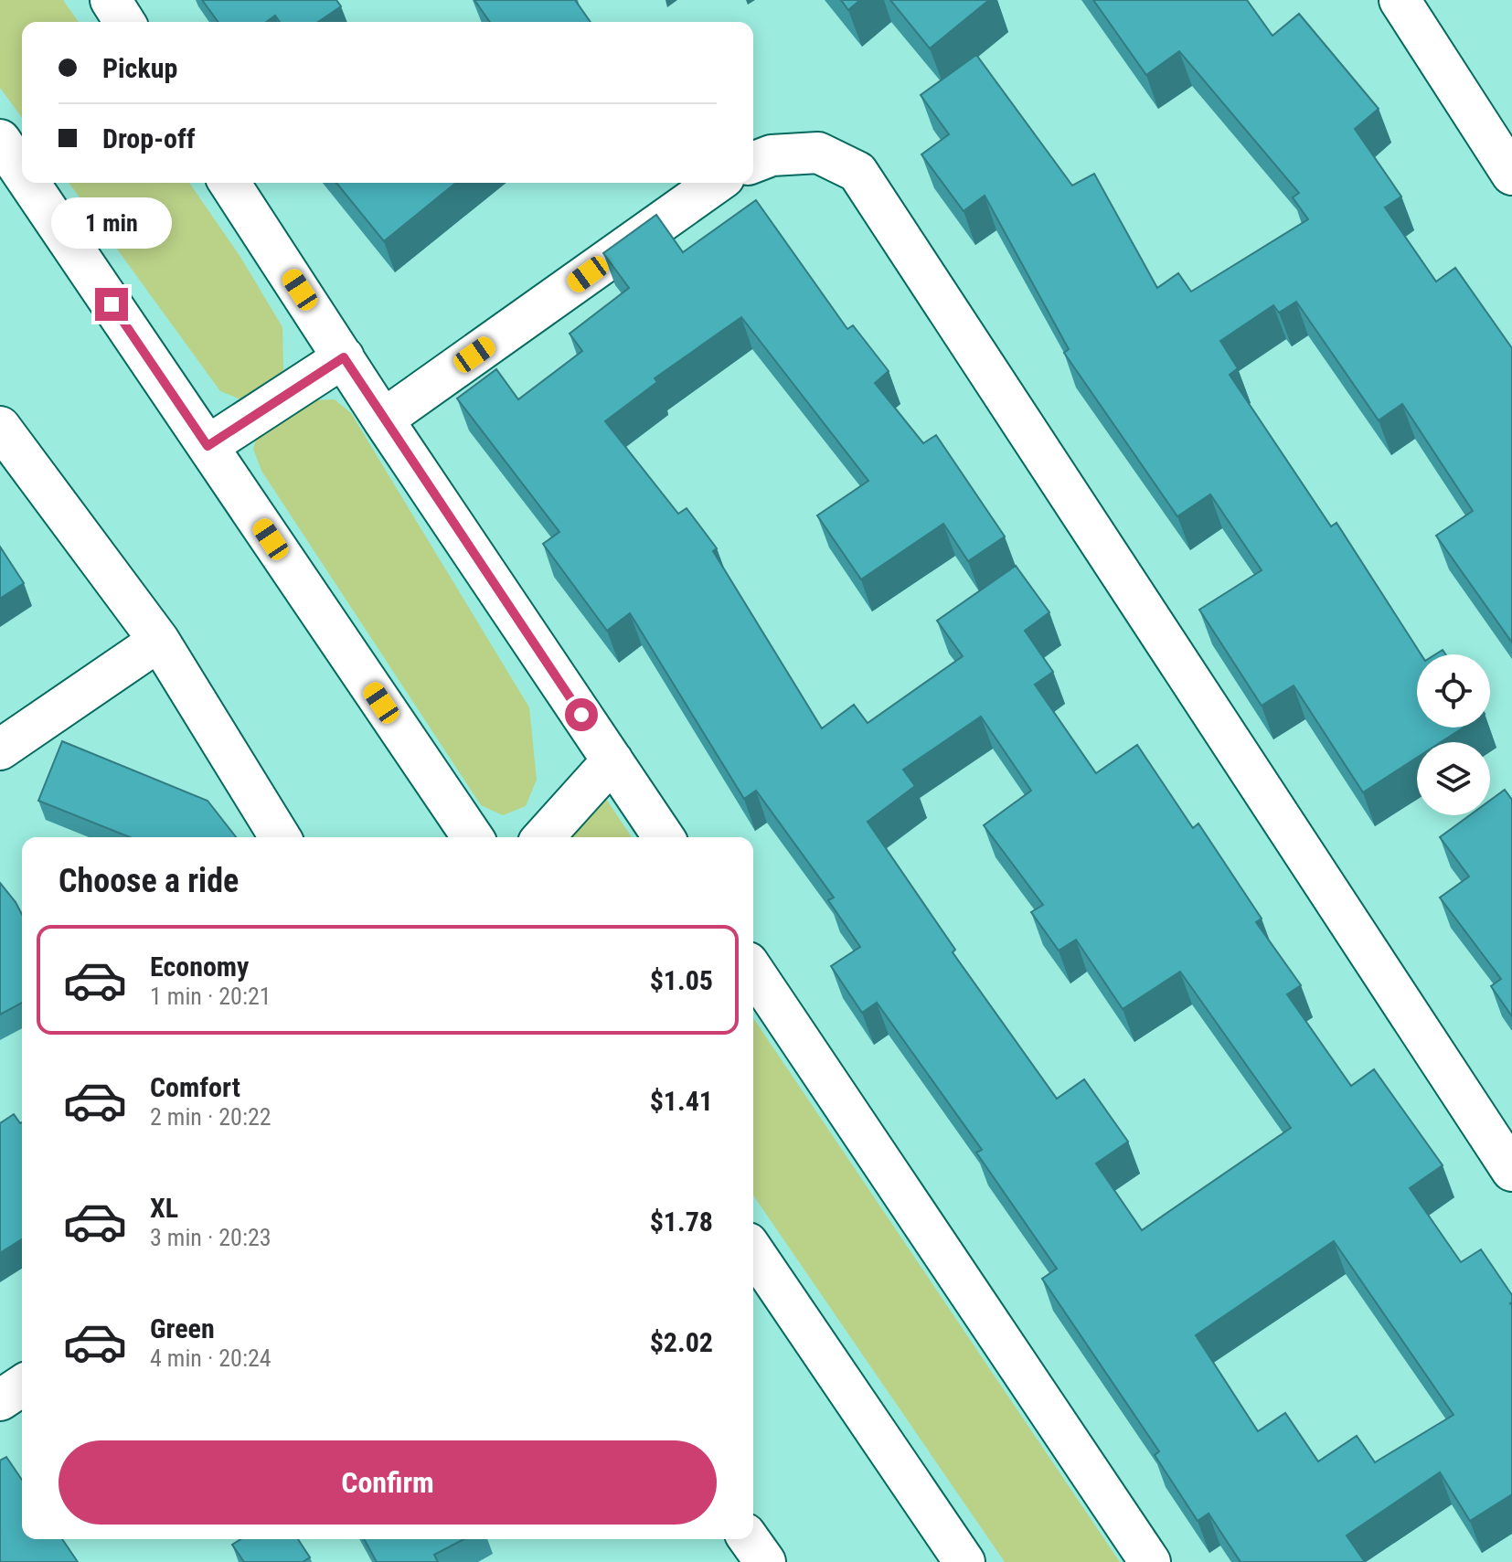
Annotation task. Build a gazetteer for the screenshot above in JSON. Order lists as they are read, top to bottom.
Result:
{
  "page": {
    "banner": ["Pickup", "Drop-off"],
    "bubble": "1 min",
    "heading": "Choose a ride",
    "list": [
      {
        "name": "Economy",
        "note": "1 min · 20:21",
        "value": "$1.05"
      },
      {
        "name": "Comfort",
        "note": "2 min · 20:22",
        "value": "$1.41"
      },
      {
        "name": "XL",
        "note": "3 min · 20:23",
        "value": "$1.78"
      },
      {
        "name": "Green",
        "note": "4 min · 20:24",
        "value": "$2.02"
      }
    ],
    "buttons": "Confirm"
  }
}
